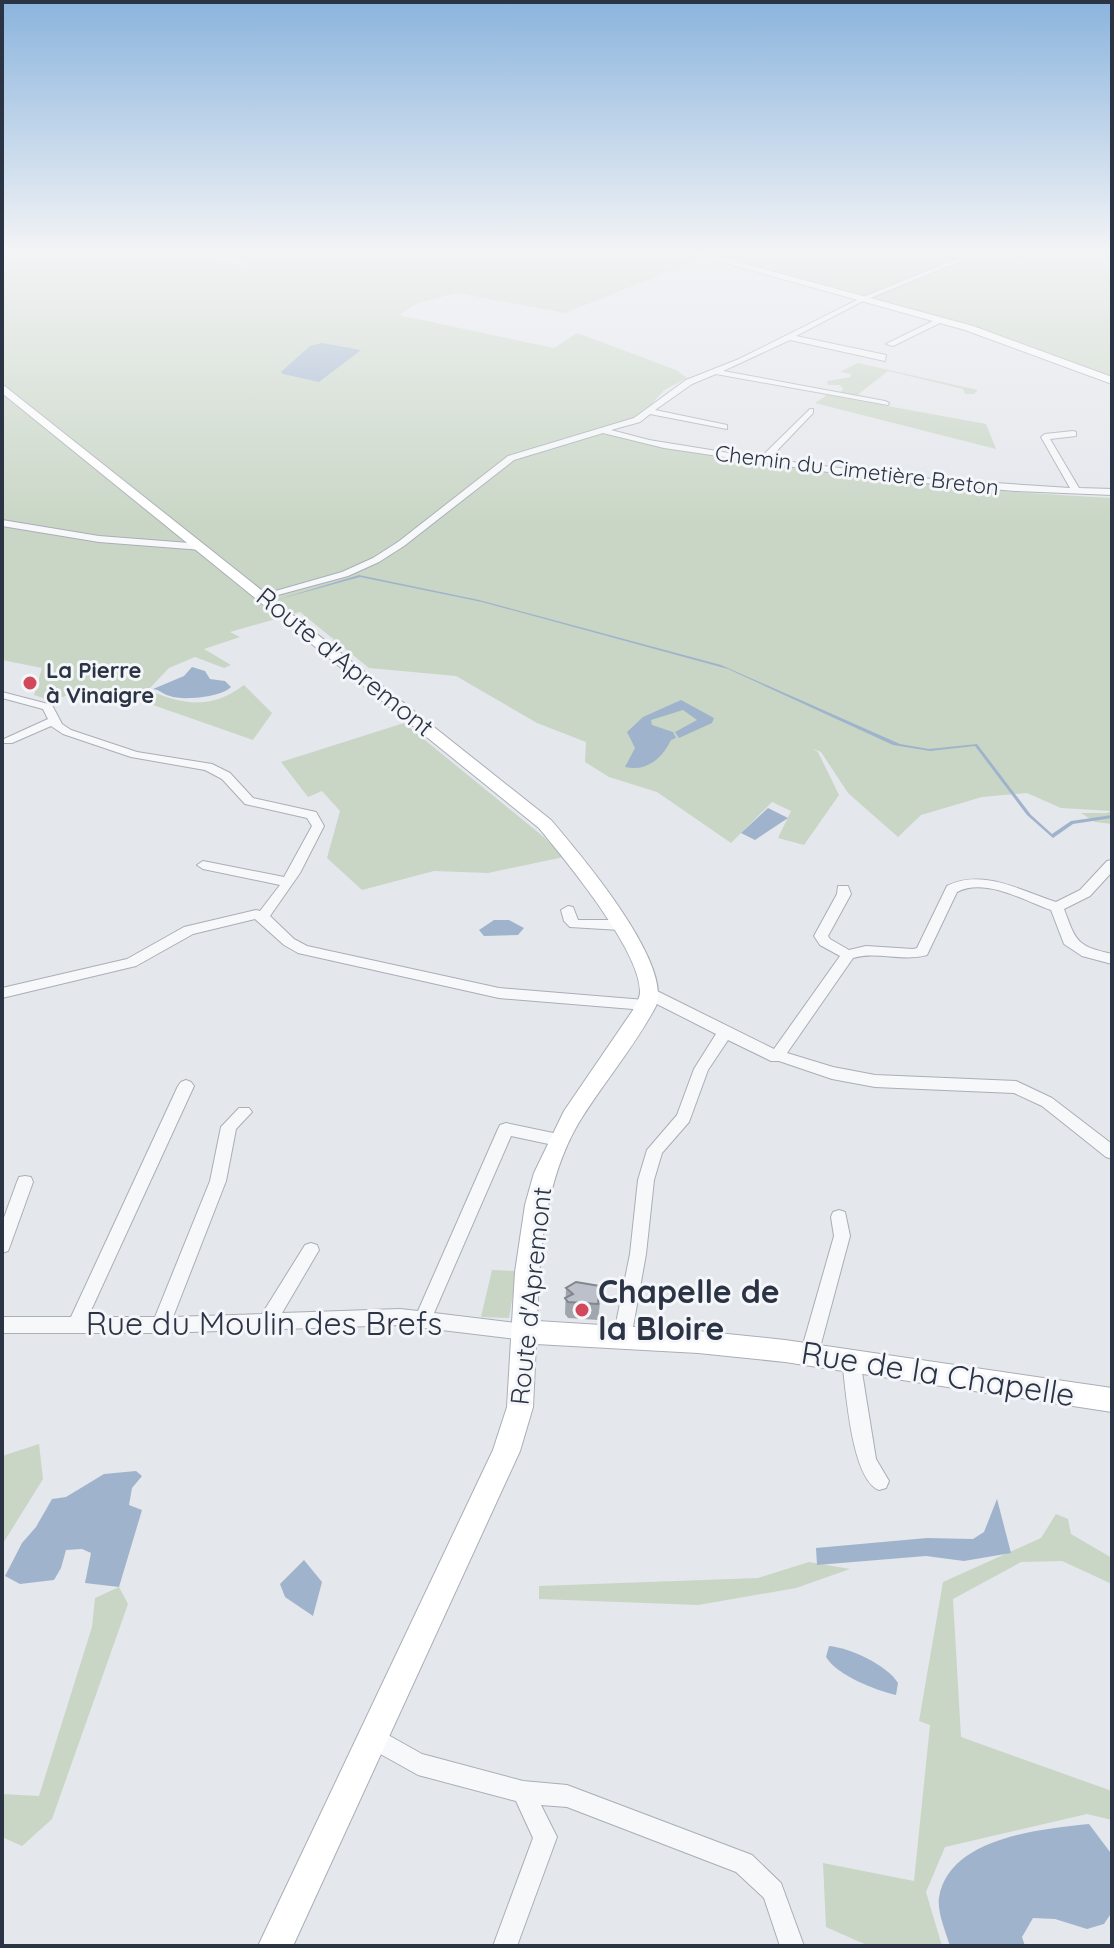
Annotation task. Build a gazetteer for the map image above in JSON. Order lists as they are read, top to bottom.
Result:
{
  "streets": {
    "street": [
      "Chemin du Cimetière Breton",
      "Route d'Apremont",
      "Rue du Moulin des Brefs",
      "Rue de la Chapelle"
    ]
  },
  "crossings": [
    ["Route d'Apremont", "Rue du Moulin des Brefs"],
    ["Route d'Apremont", "Rue de la Chapelle"],
    ["Rue du Moulin des Brefs", "Rue de la Chapelle"]
  ],
  "places": ["La Pierre à Vinaigre", "Chapelle de la Bloire"]
}
